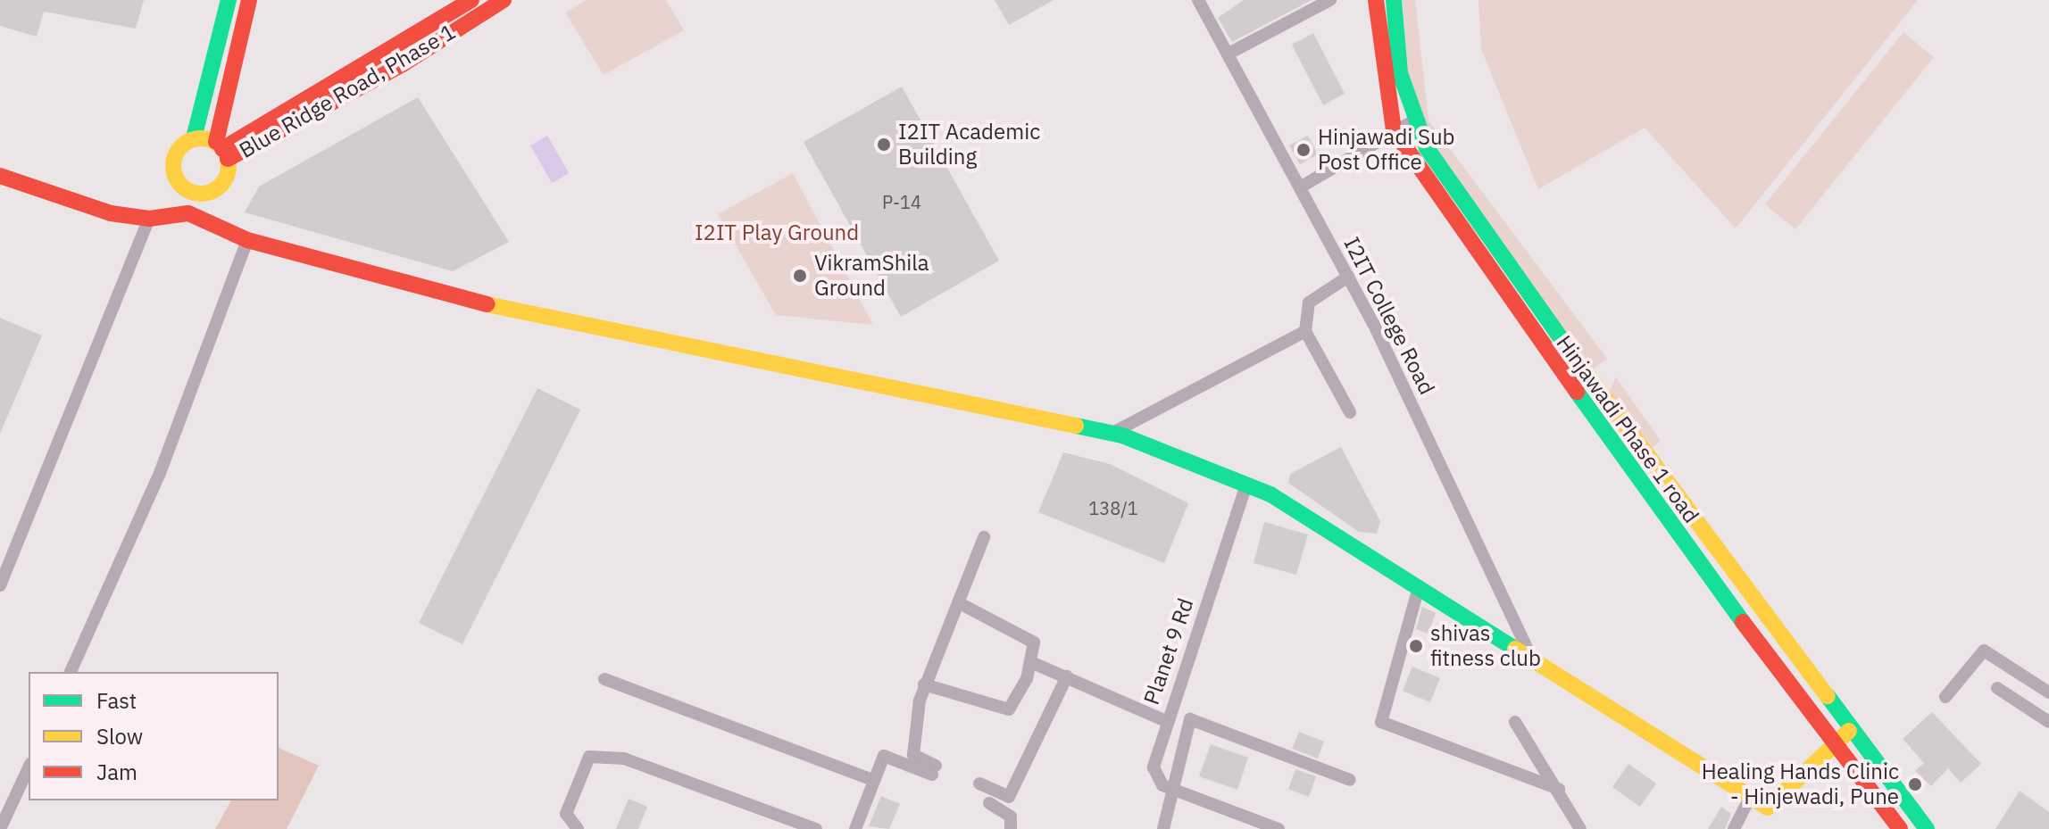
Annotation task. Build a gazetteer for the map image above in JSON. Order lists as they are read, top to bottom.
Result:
{
  "streets": {
    "street": [
      "Blue Ridge Road, Phase 1",
      "I2IT College Road",
      "Hinjawadi Phase 1 road",
      "Planet 9 Rd"
    ]
  },
  "parks": ["I2IT Play Ground"],
  "places": [
    "I2IT Academic Building",
    "Hinjawadi Sub Post Office",
    "VikramShila Ground",
    "shivas fitness club",
    "Healing Hands Clinic - Hinjewadi, Pune"
  ],
  "house_numbers": ["P-14", "138/1"],
  "legend": ["Fast", "Slow", "Jam"]
}
